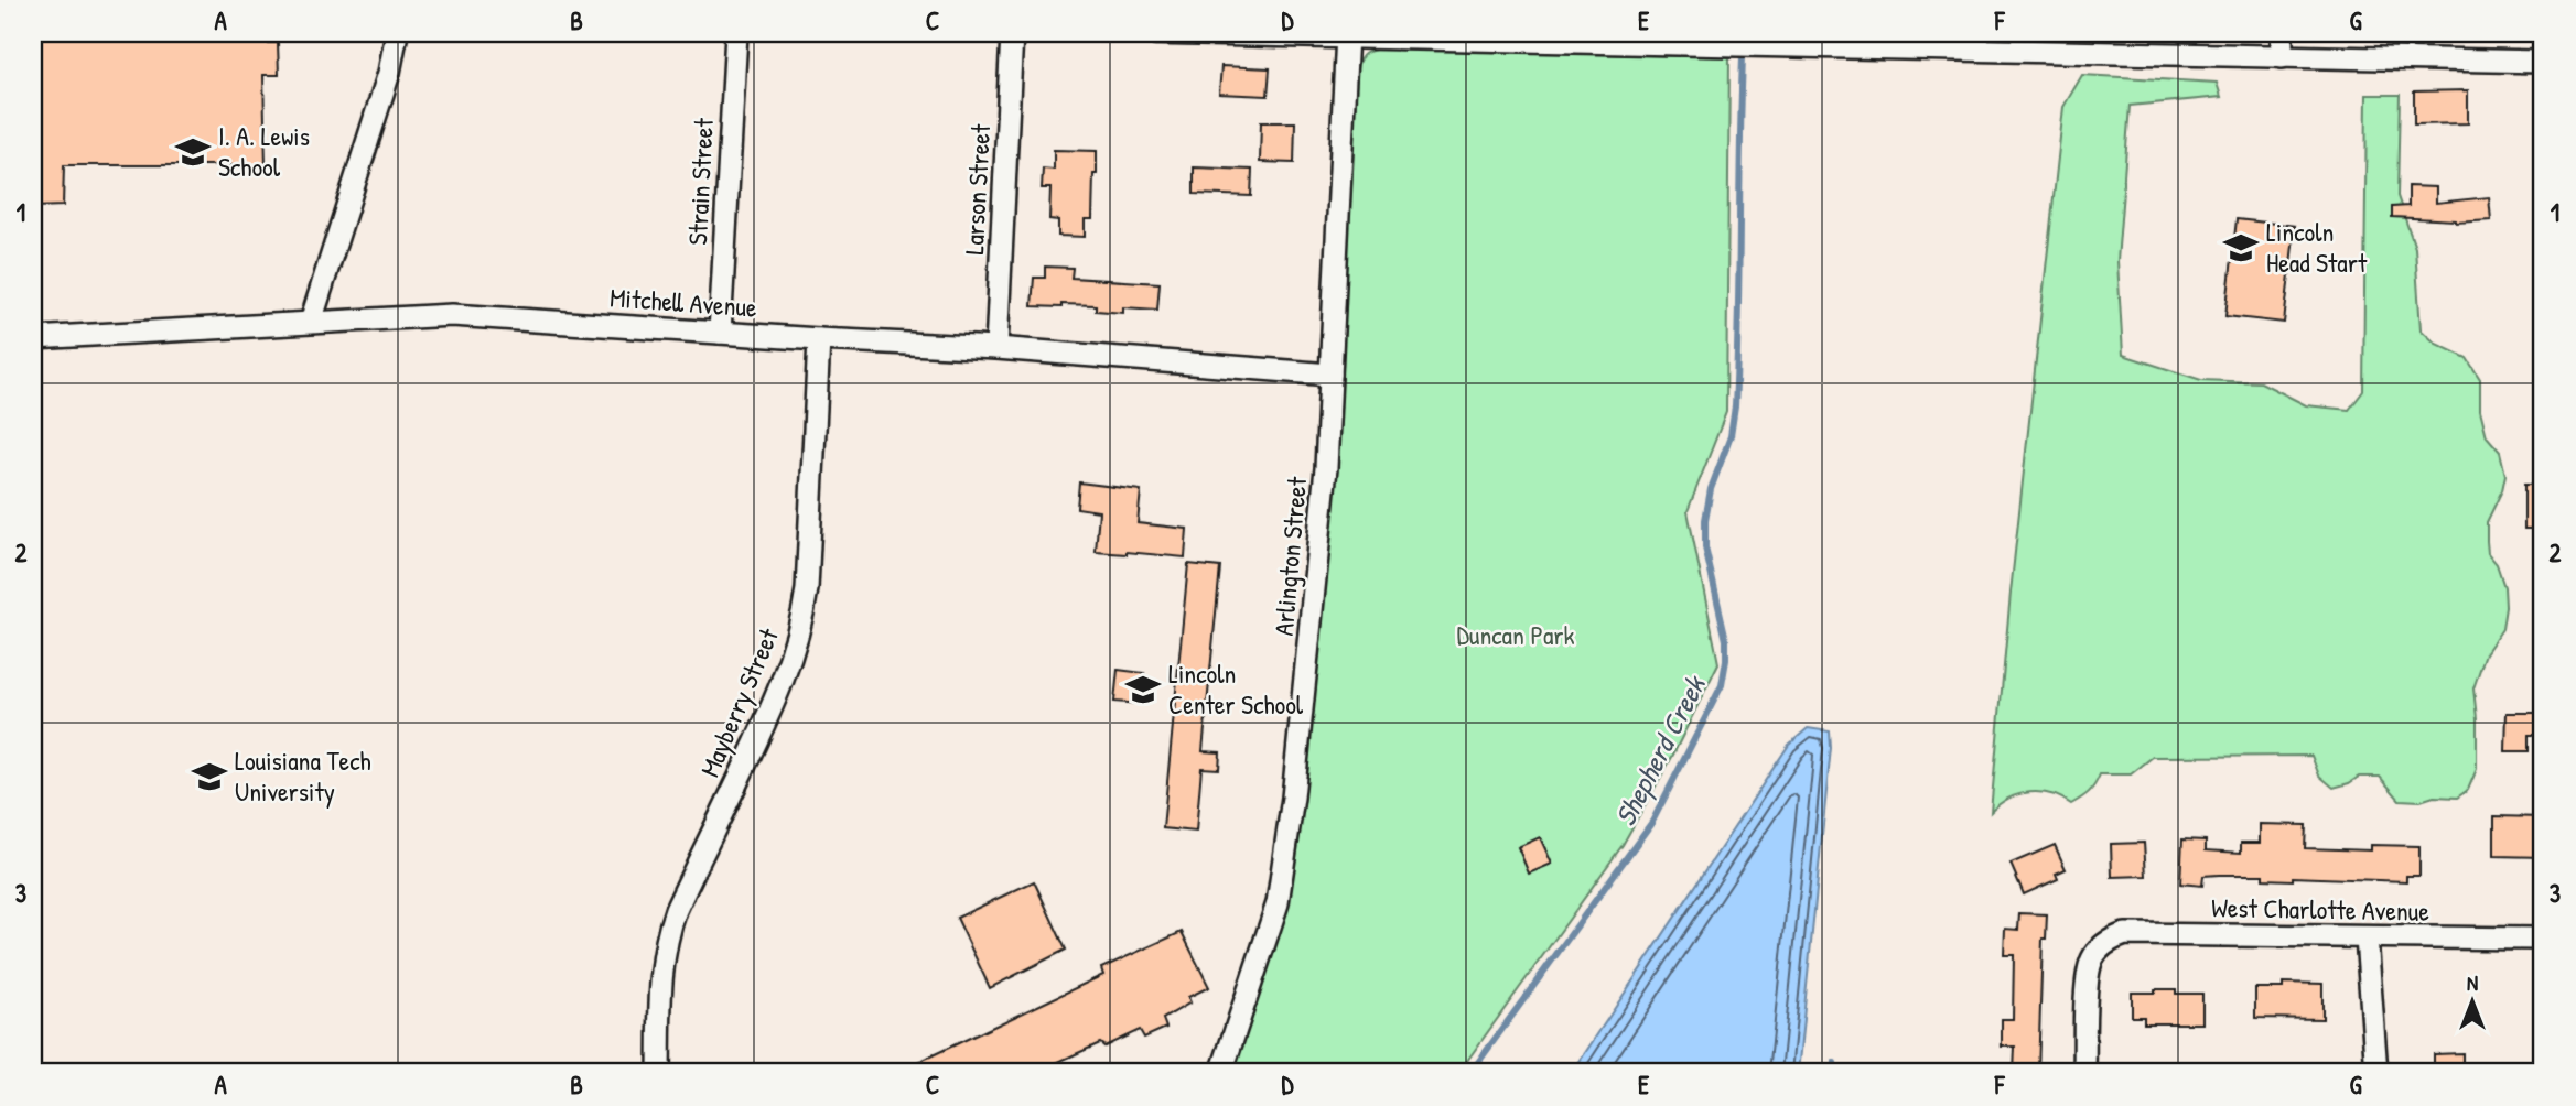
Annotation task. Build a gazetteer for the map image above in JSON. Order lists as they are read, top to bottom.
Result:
{
  "streets": {
    "street": [
      "Strain Street",
      "Larson Street",
      "Mitchell Avenue",
      "Arlington Street",
      "Mayberry Street",
      "West Charlotte Avenue"
    ]
  },
  "crossings": [
    ["Strain Street", "Mitchell Avenue"],
    ["Larson Street", "Mitchell Avenue"],
    ["Mitchell Avenue", "Arlington Street"],
    ["Mitchell Avenue", "Mayberry Street"]
  ],
  "water": ["Shepherd Creek"],
  "parks": ["Duncan Park"],
  "places": {
    "school or university": [
      "I. A. Lewis School",
      "Lincoln Head Start",
      "Lincoln Center School",
      "Louisiana Tech University"
    ]
  },
  "north": "top",
  "grid": {
    "columns": [
      "A",
      "B",
      "C",
      "D",
      "E",
      "F",
      "G"
    ],
    "rows": ["1", "2", "3"]
  }
}
